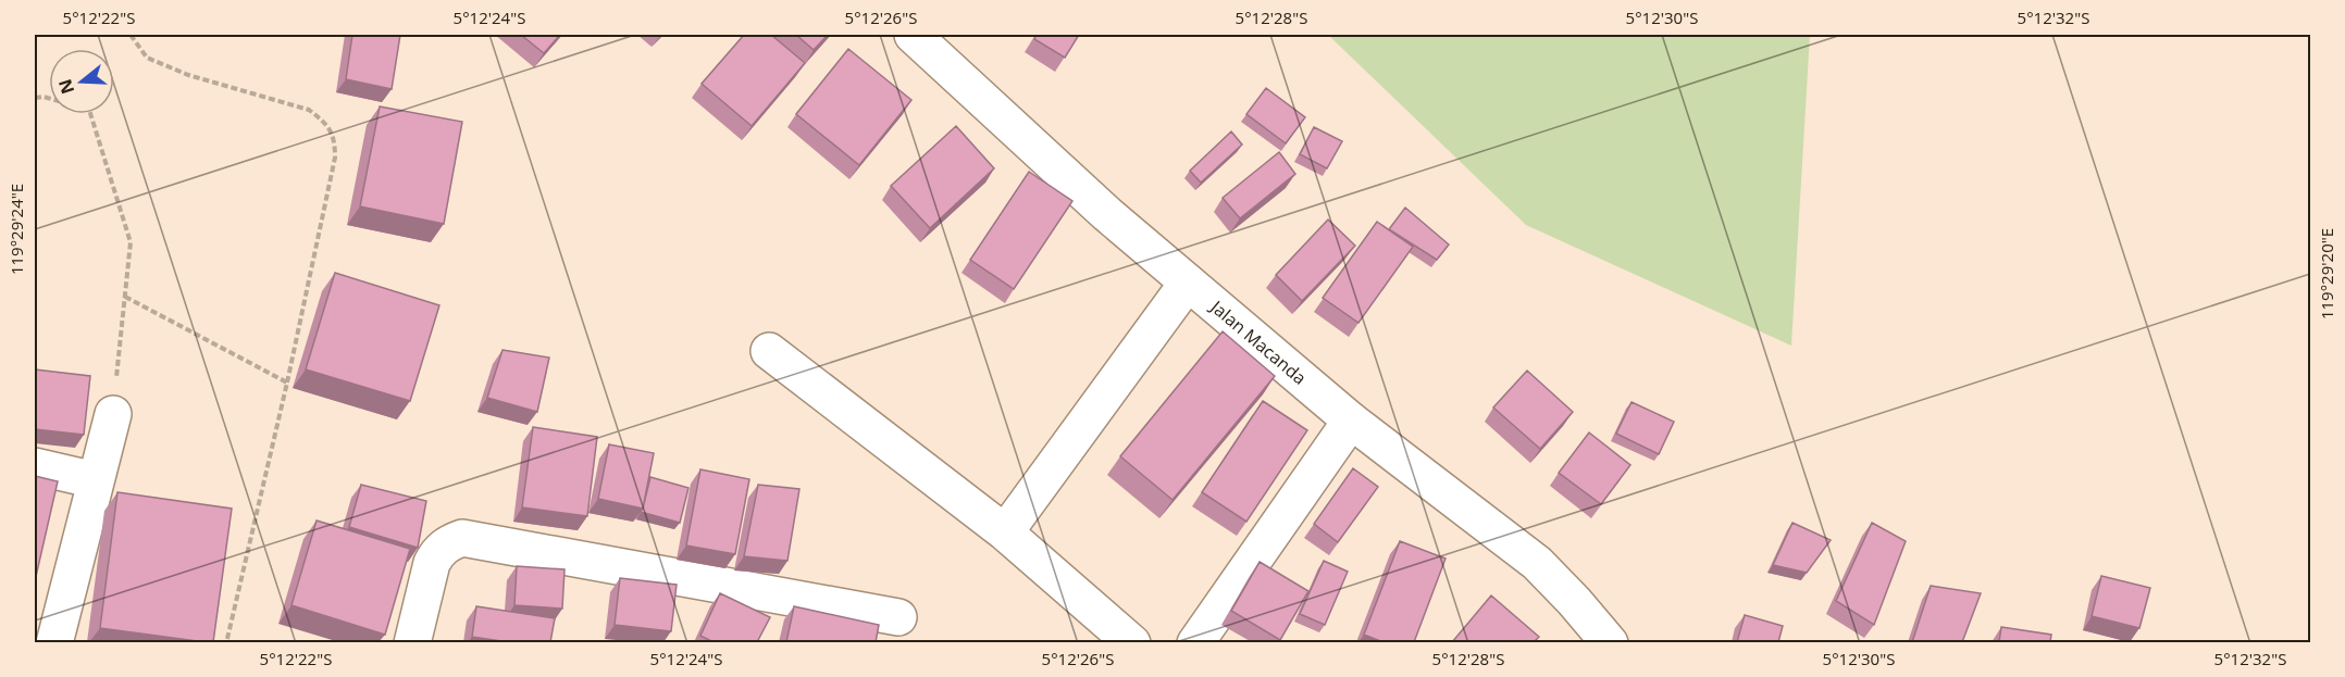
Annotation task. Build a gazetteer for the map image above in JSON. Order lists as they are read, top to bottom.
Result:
{
  "streets": {
    "street": ["Jalan Macanda"]
  },
  "north": "left",
  "coordinates": [
    "5°12'22\"S",
    "5°12'24\"S",
    "5°12'26\"S",
    "5°12'28\"S",
    "5°12'30\"S",
    "5°12'32\"S",
    "119°29'24\"E",
    "119°29'20\"E"
  ]
}
